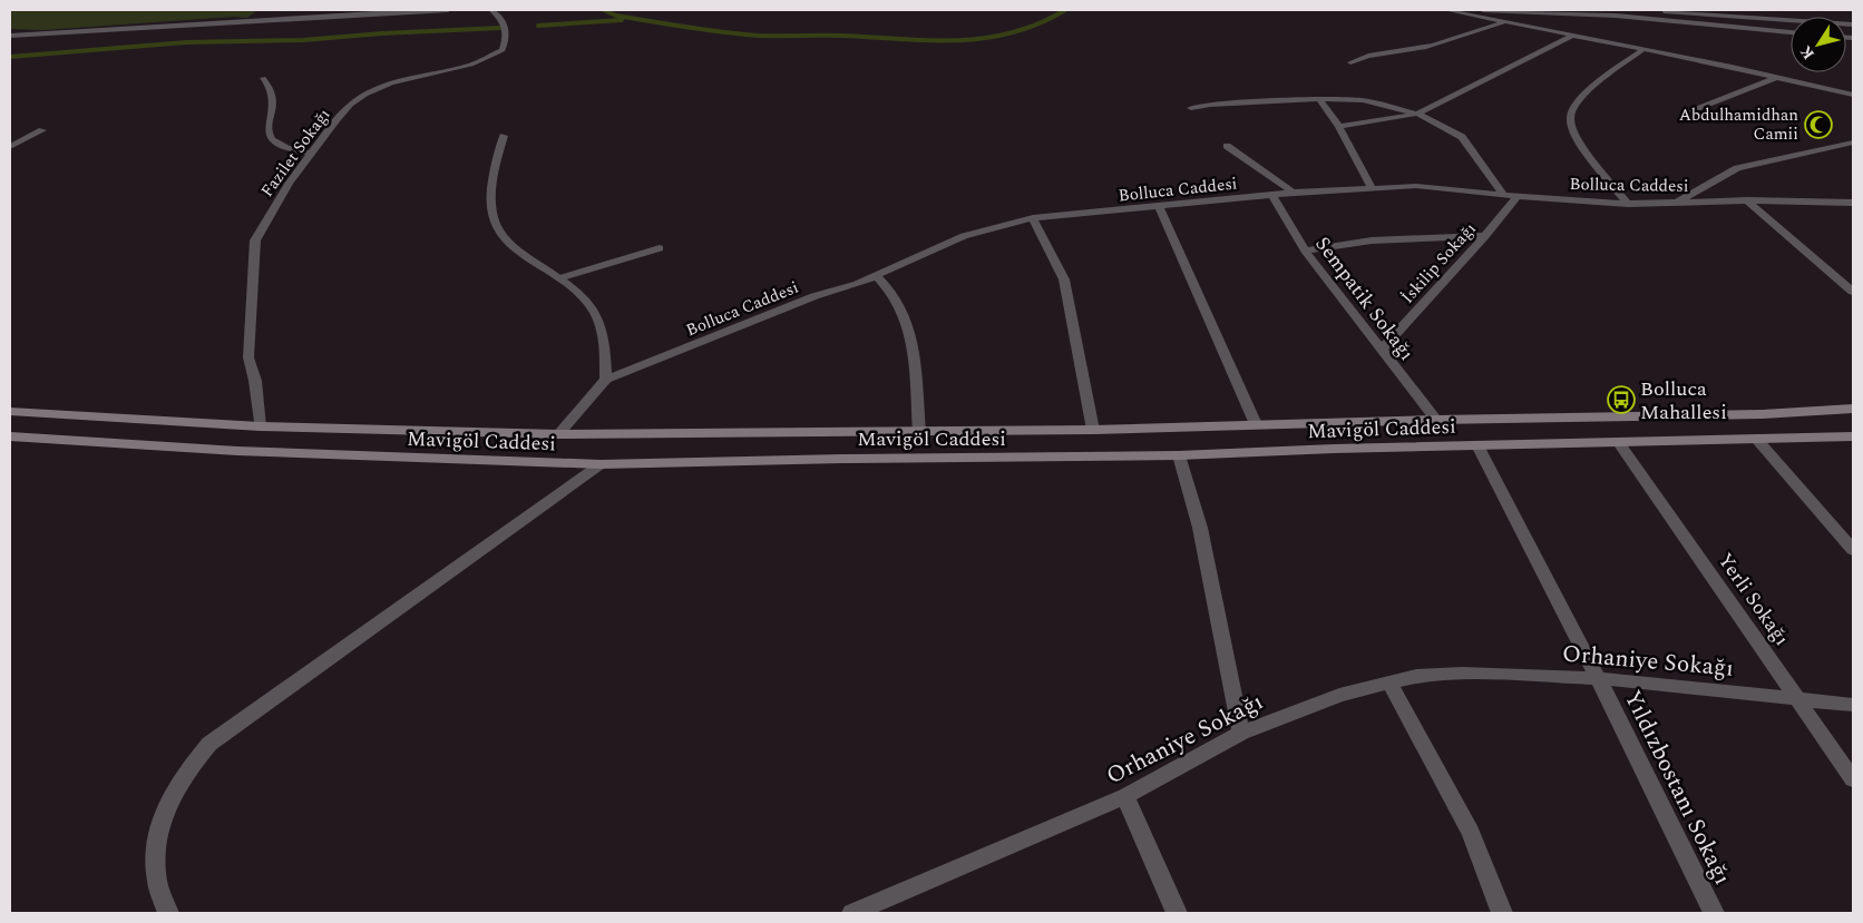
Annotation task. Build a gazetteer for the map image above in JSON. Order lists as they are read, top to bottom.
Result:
{
  "streets": {
    "main road": ["Mavigöl Caddesi"],
    "street": [
      "Fazilet Sokağı",
      "Bolluca Caddesi",
      "İskilip Sokağı",
      "Sempatik Sokağı",
      "Yerli Sokağı",
      "Orhaniye Sokağı",
      "Yıldızbostanı Sokağı"
    ]
  },
  "crossings": [
    ["Fazilet Sokağı", "Mavigöl Caddesi"],
    ["Bolluca Caddesi", "İskilip Sokağı"],
    ["Bolluca Caddesi", "Sempatik Sokağı"],
    ["Bolluca Caddesi", "Mavigöl Caddesi"],
    ["İskilip Sokağı", "Sempatik Sokağı"],
    ["Sempatik Sokağı", "Mavigöl Caddesi"],
    ["Mavigöl Caddesi", "Yerli Sokağı"],
    ["Mavigöl Caddesi", "Yıldızbostanı Sokağı"],
    ["Yerli Sokağı", "Orhaniye Sokağı"],
    ["Orhaniye Sokağı", "Yıldızbostanı Sokağı"]
  ],
  "places": {
    "mosque": ["Abdulhamidhan Camii"],
    "bus stop": ["Bolluca Mahallesi"]
  },
  "north": "bottom left"
}
